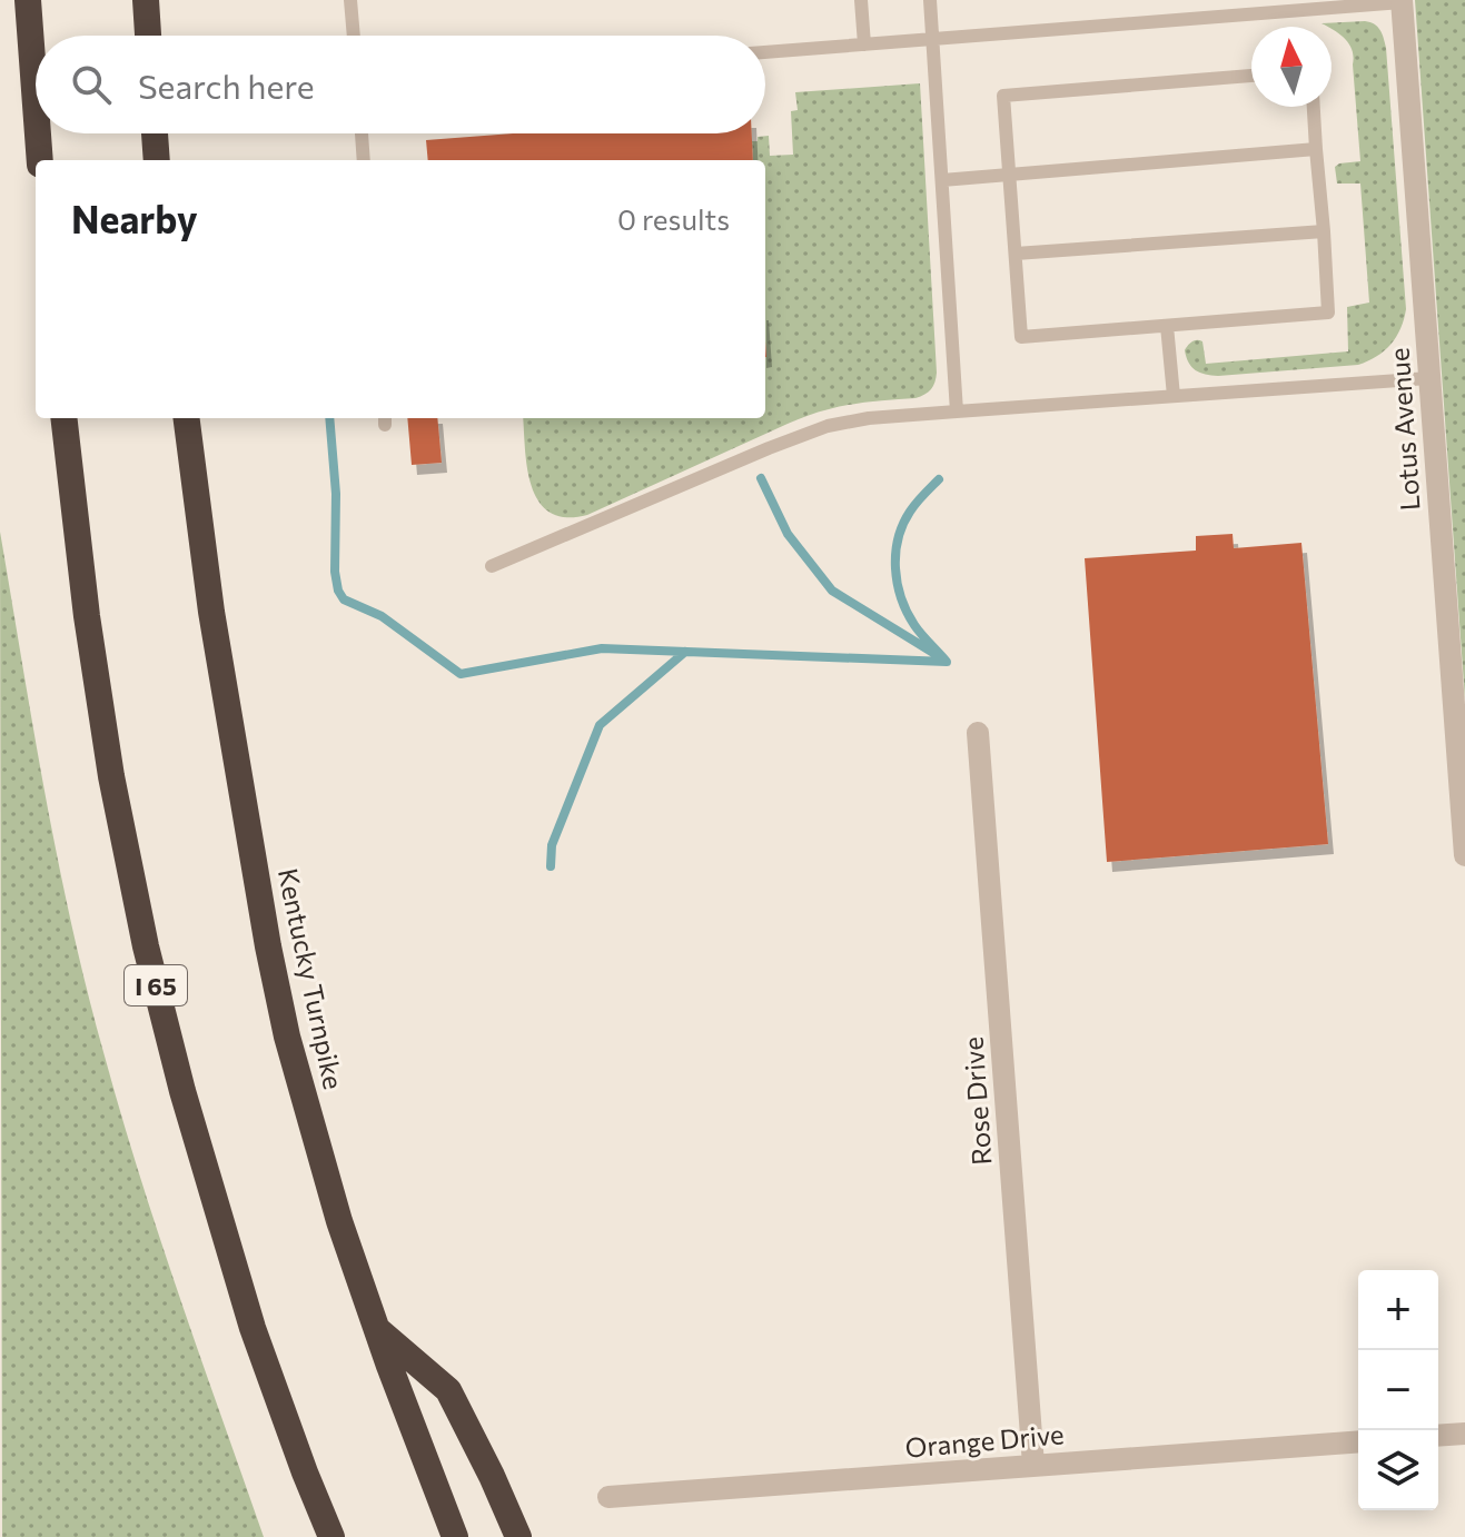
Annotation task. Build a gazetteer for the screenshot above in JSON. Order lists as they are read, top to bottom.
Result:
{
  "streets": {
    "highway": ["Kentucky Turnpike", "I 65"],
    "street": ["Lotus Avenue", "Rose Drive", "Orange Drive"]
  },
  "crossings": [
    ["Rose Drive", "Orange Drive"]
  ],
  "north": "top",
  "page": {
    "search": "Search here",
    "heading": ["Nearby", "0 results"],
    "map_buttons": ["+", "−"]
  }
}
